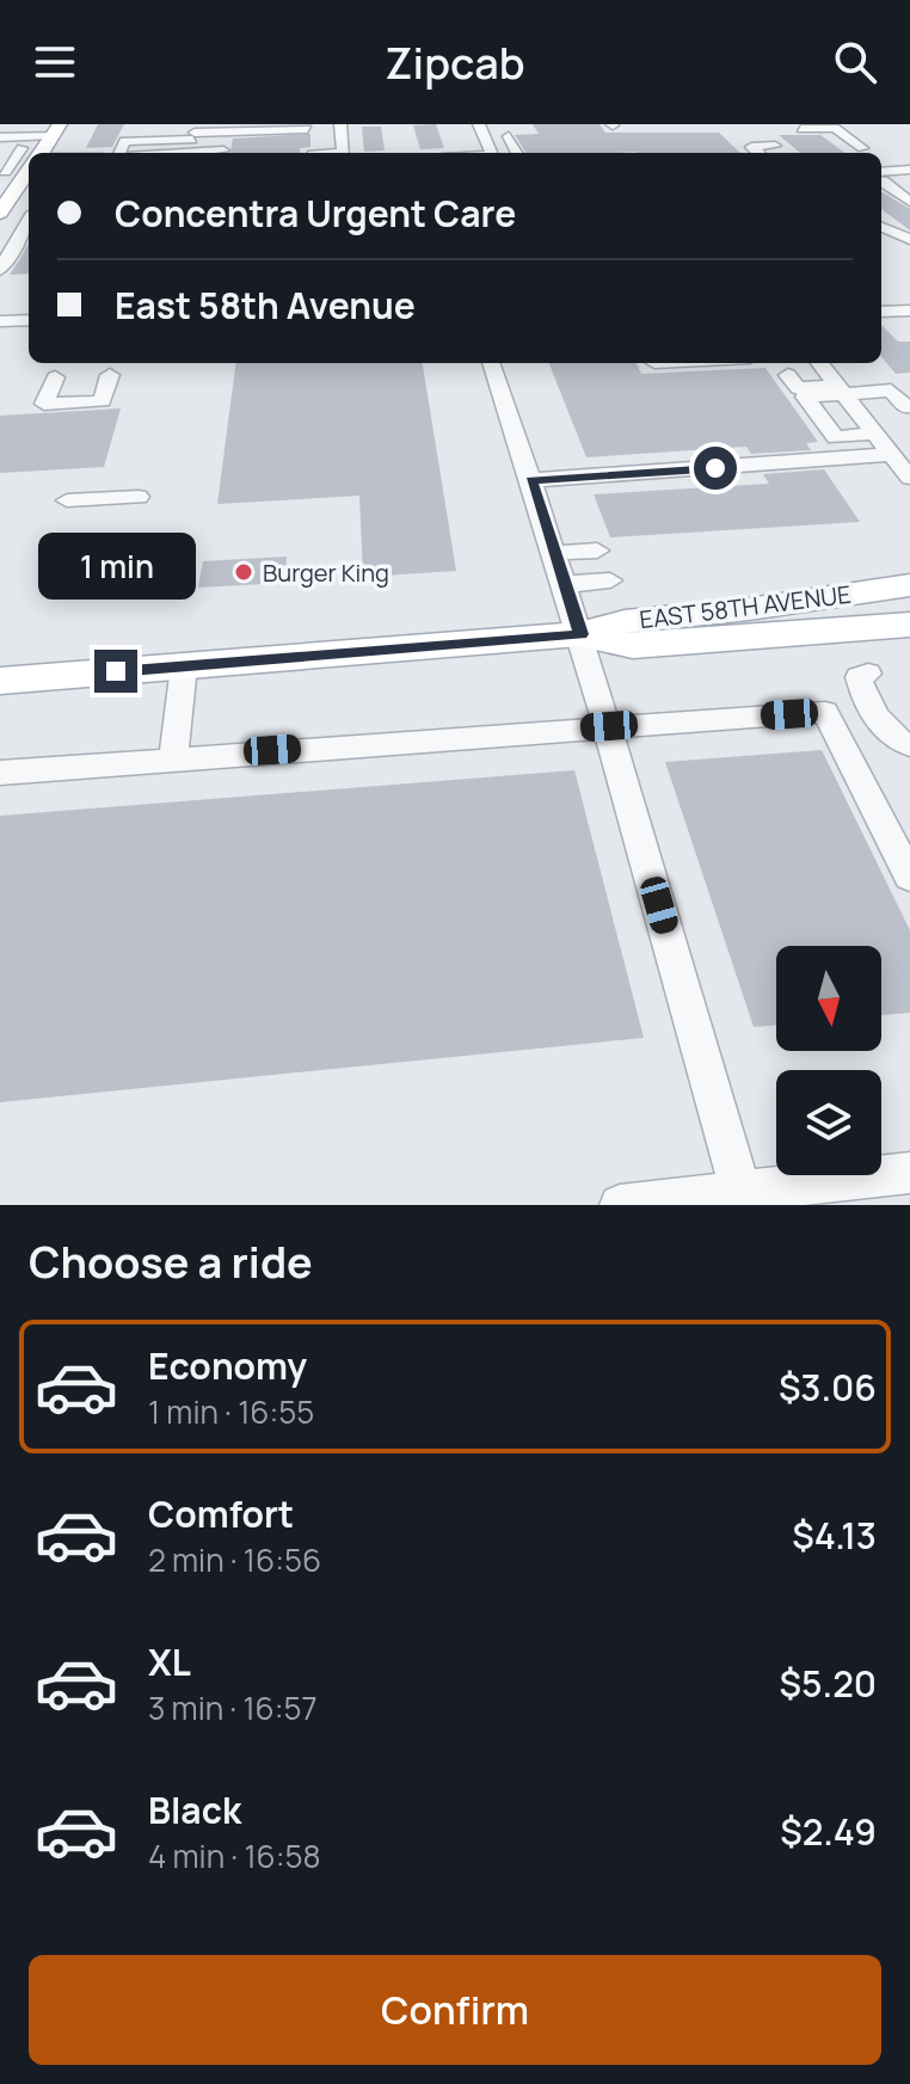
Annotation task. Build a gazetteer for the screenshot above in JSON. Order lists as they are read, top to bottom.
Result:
{
  "streets": {
    "main road": ["EAST 58TH AVENUE"]
  },
  "places": ["Burger King"],
  "north": "bottom",
  "page": {
    "header": "Zipcab",
    "banner": ["Concentra Urgent Care", "East 58th Avenue"],
    "bubble": "1 min",
    "heading": "Choose a ride",
    "list": [
      {
        "name": "Economy",
        "note": "1 min · 16:55",
        "value": "$3.06"
      },
      {
        "name": "Comfort",
        "note": "2 min · 16:56",
        "value": "$4.13"
      },
      {
        "name": "XL",
        "note": "3 min · 16:57",
        "value": "$5.20"
      },
      {
        "name": "Black",
        "note": "4 min · 16:58",
        "value": "$2.49"
      }
    ],
    "buttons": "Confirm"
  }
}
